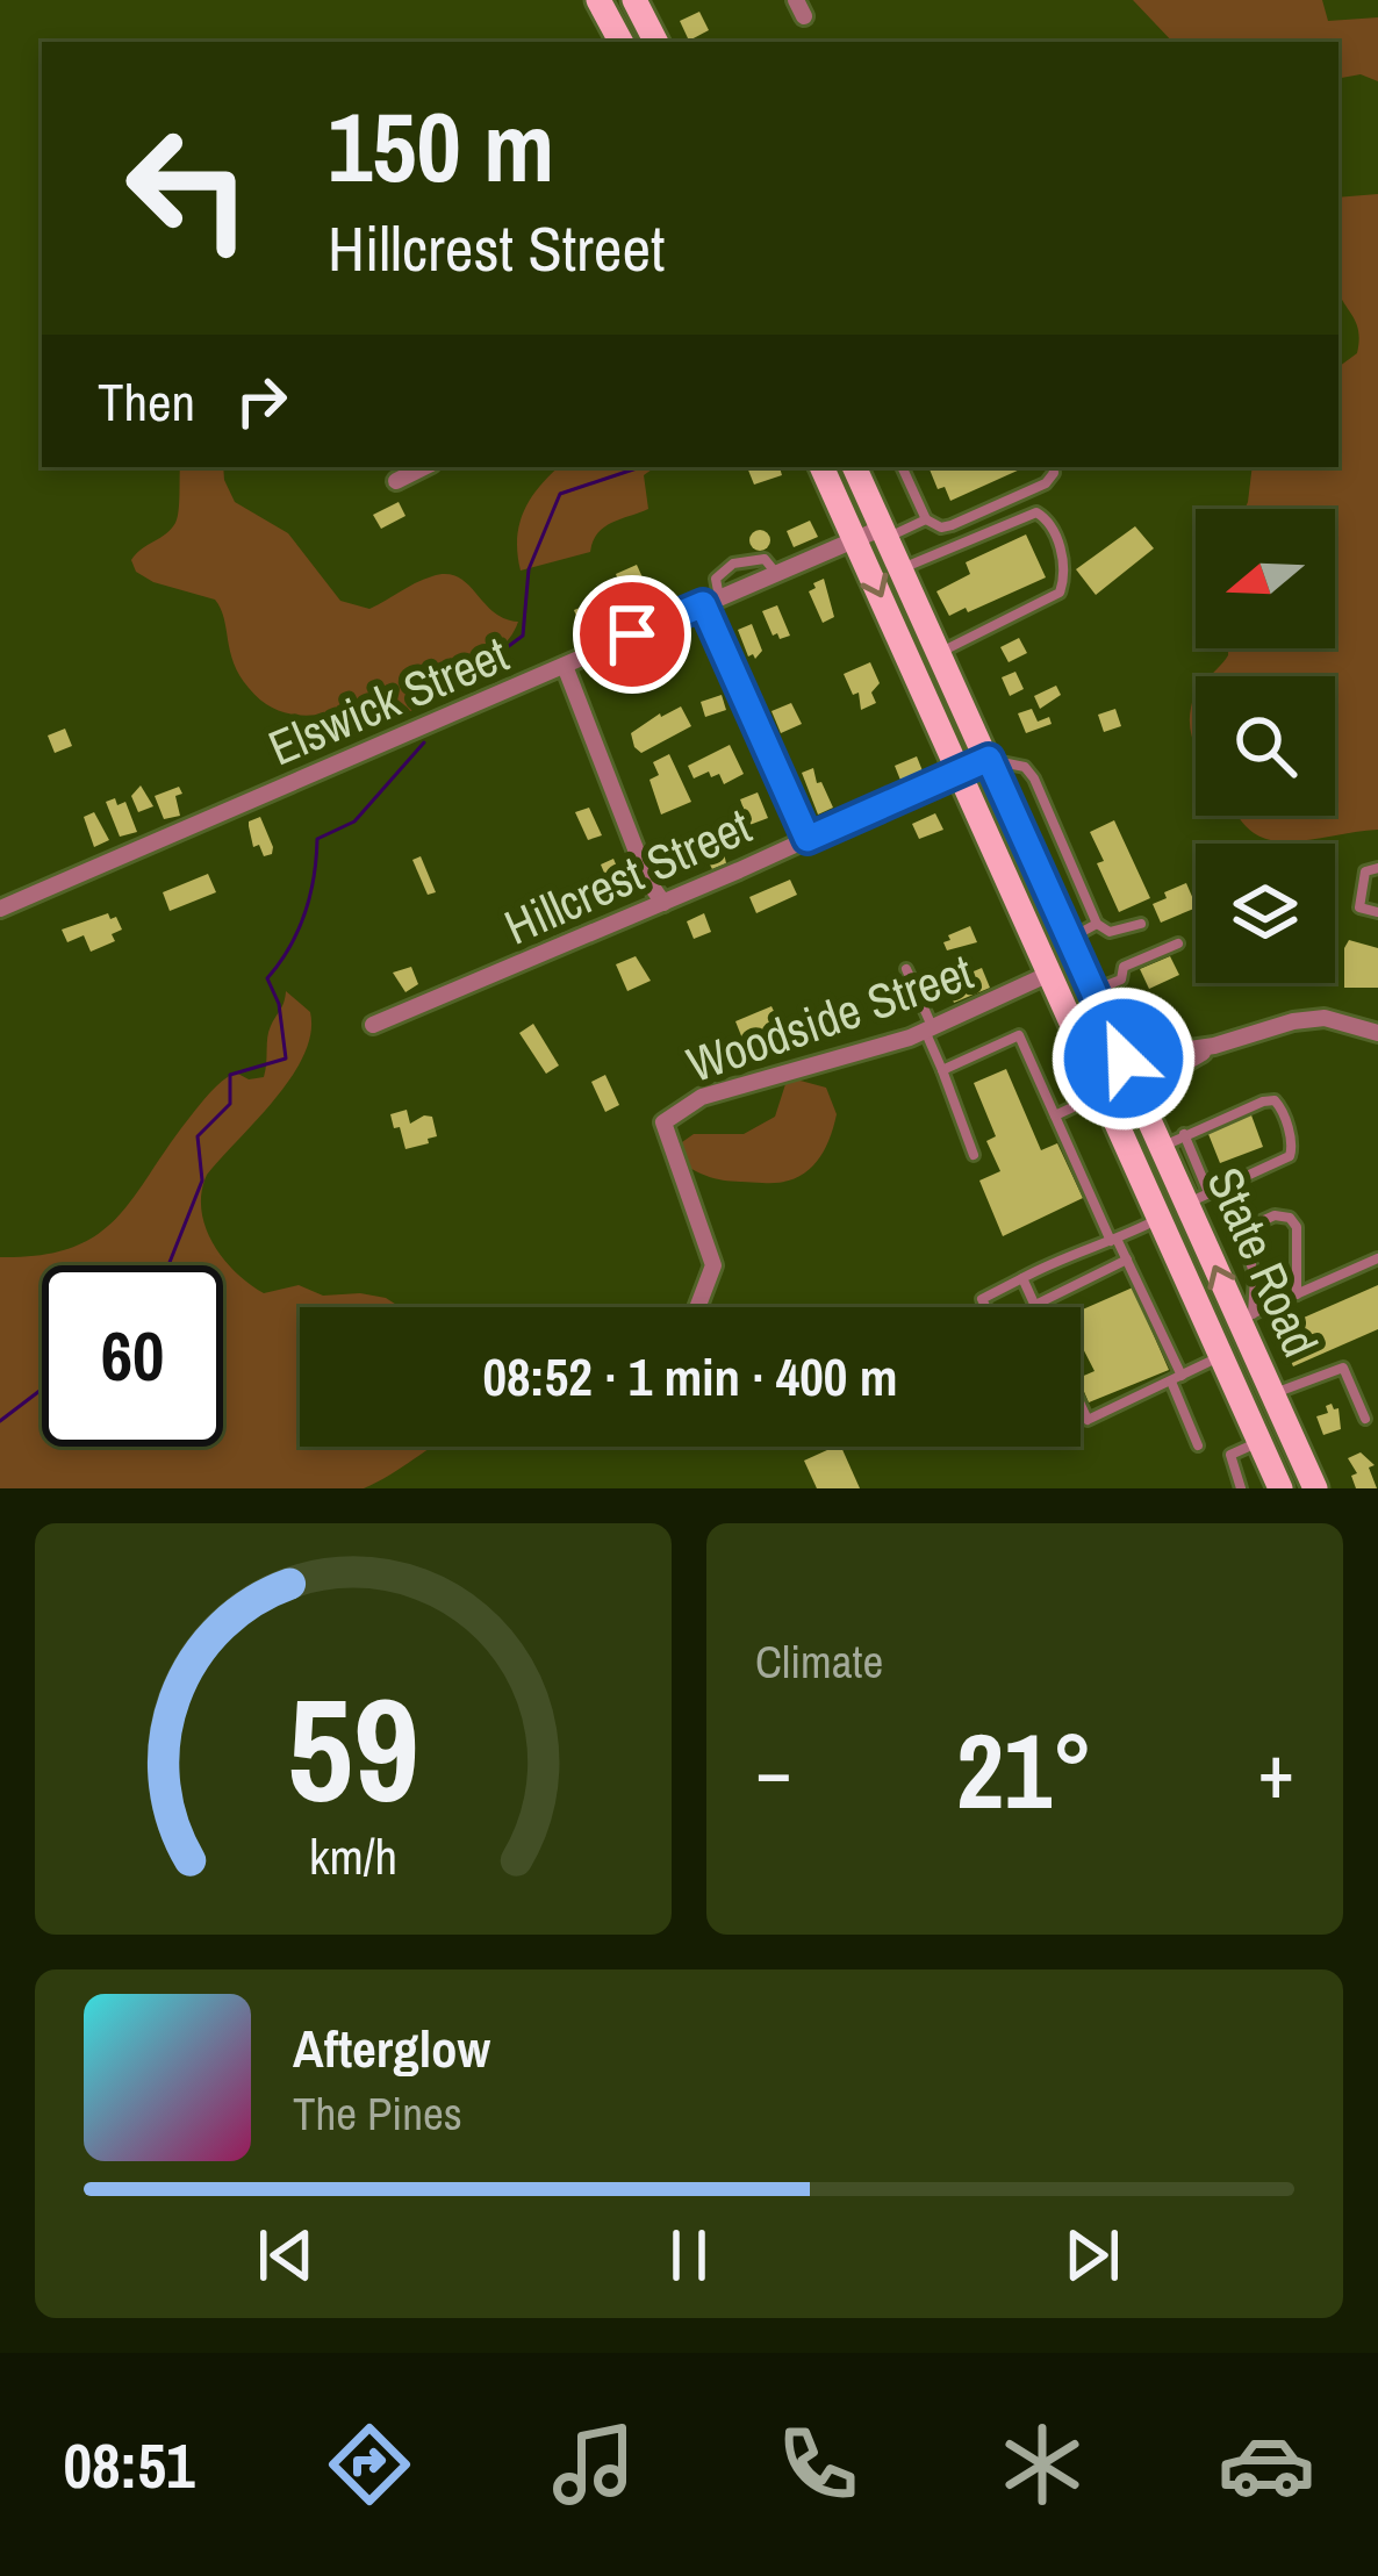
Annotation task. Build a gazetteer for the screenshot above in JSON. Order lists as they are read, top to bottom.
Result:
{
  "streets": {
    "main road": ["State Road"],
    "street": ["Elswick Street", "Hillcrest Street", "Woodside Street"]
  },
  "crossings": [
    ["Elswick Street", "State Road"],
    ["Hillcrest Street", "State Road"],
    ["Woodside Street", "State Road"]
  ],
  "north": "left",
  "page": {
    "turn": ["150 m", "Hillcrest Street"],
    "then": "Then",
    "limit": "60",
    "trip": "08:52 · 1 min · 400 m",
    "tile": "Climate",
    "heat": ["−", "21°", "+"],
    "song": ["Afterglow", "The Pines"],
    "tabs": "08:51",
    "gauge": ["59", "km/h"]
  }
}
